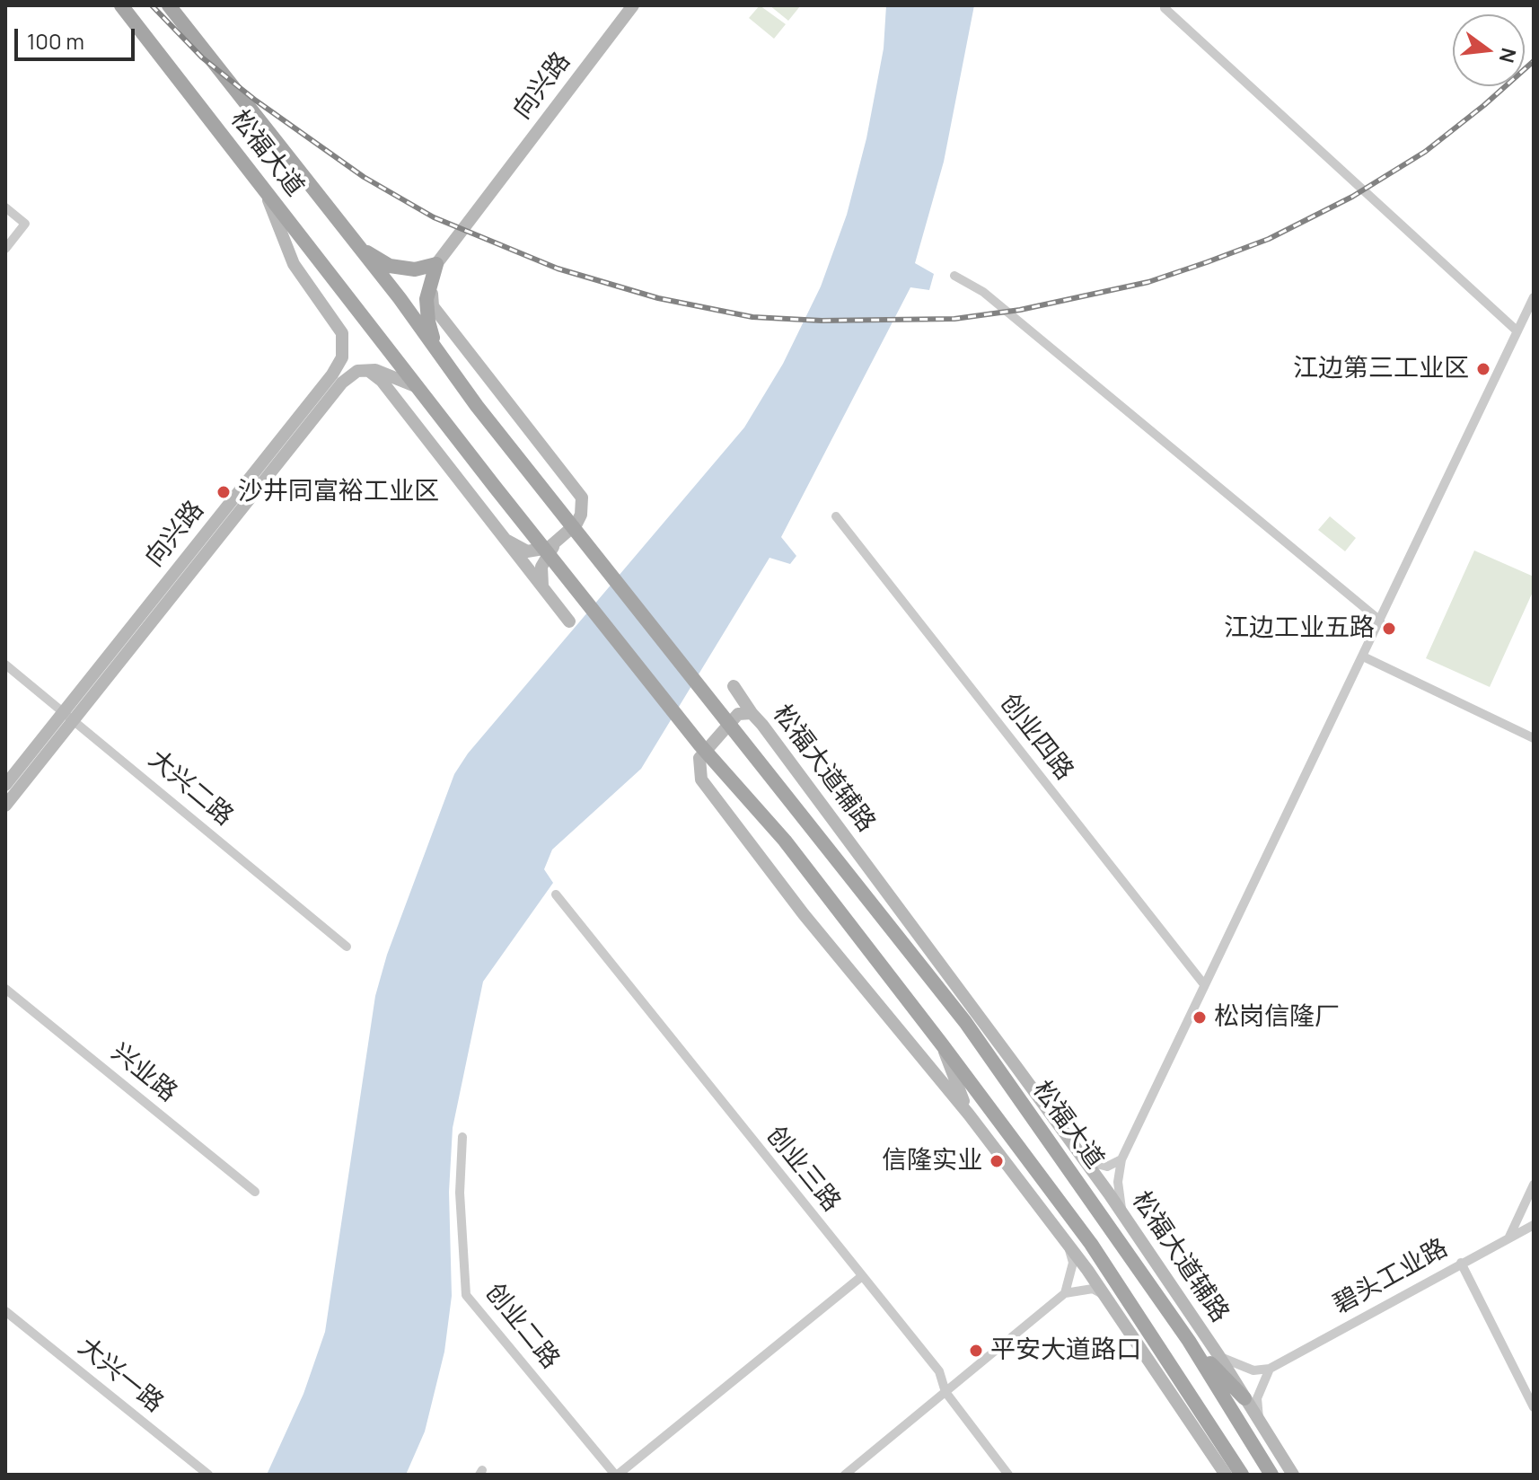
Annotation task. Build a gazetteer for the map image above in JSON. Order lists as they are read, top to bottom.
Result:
{
  "streets": {
    "main road": ["向兴路", "松福大道", "松福大道辅路"],
    "street": [
      "创业四路",
      "大兴二路",
      "兴业路",
      "创业三路",
      "碧头工业路",
      "创业二路",
      "大兴一路"
    ]
  },
  "crossings": [
    ["向兴路", "松福大道"],
    ["向兴路", "大兴二路"],
    ["松福大道", "松福大道辅路"]
  ],
  "places": [
    "江边第三工业区",
    "沙井同富裕工业区",
    "江边工业五路",
    "松岗信隆厂",
    "信隆实业",
    "平安大道路口"
  ],
  "scale_bar": "100 m",
  "north": "right"
}
